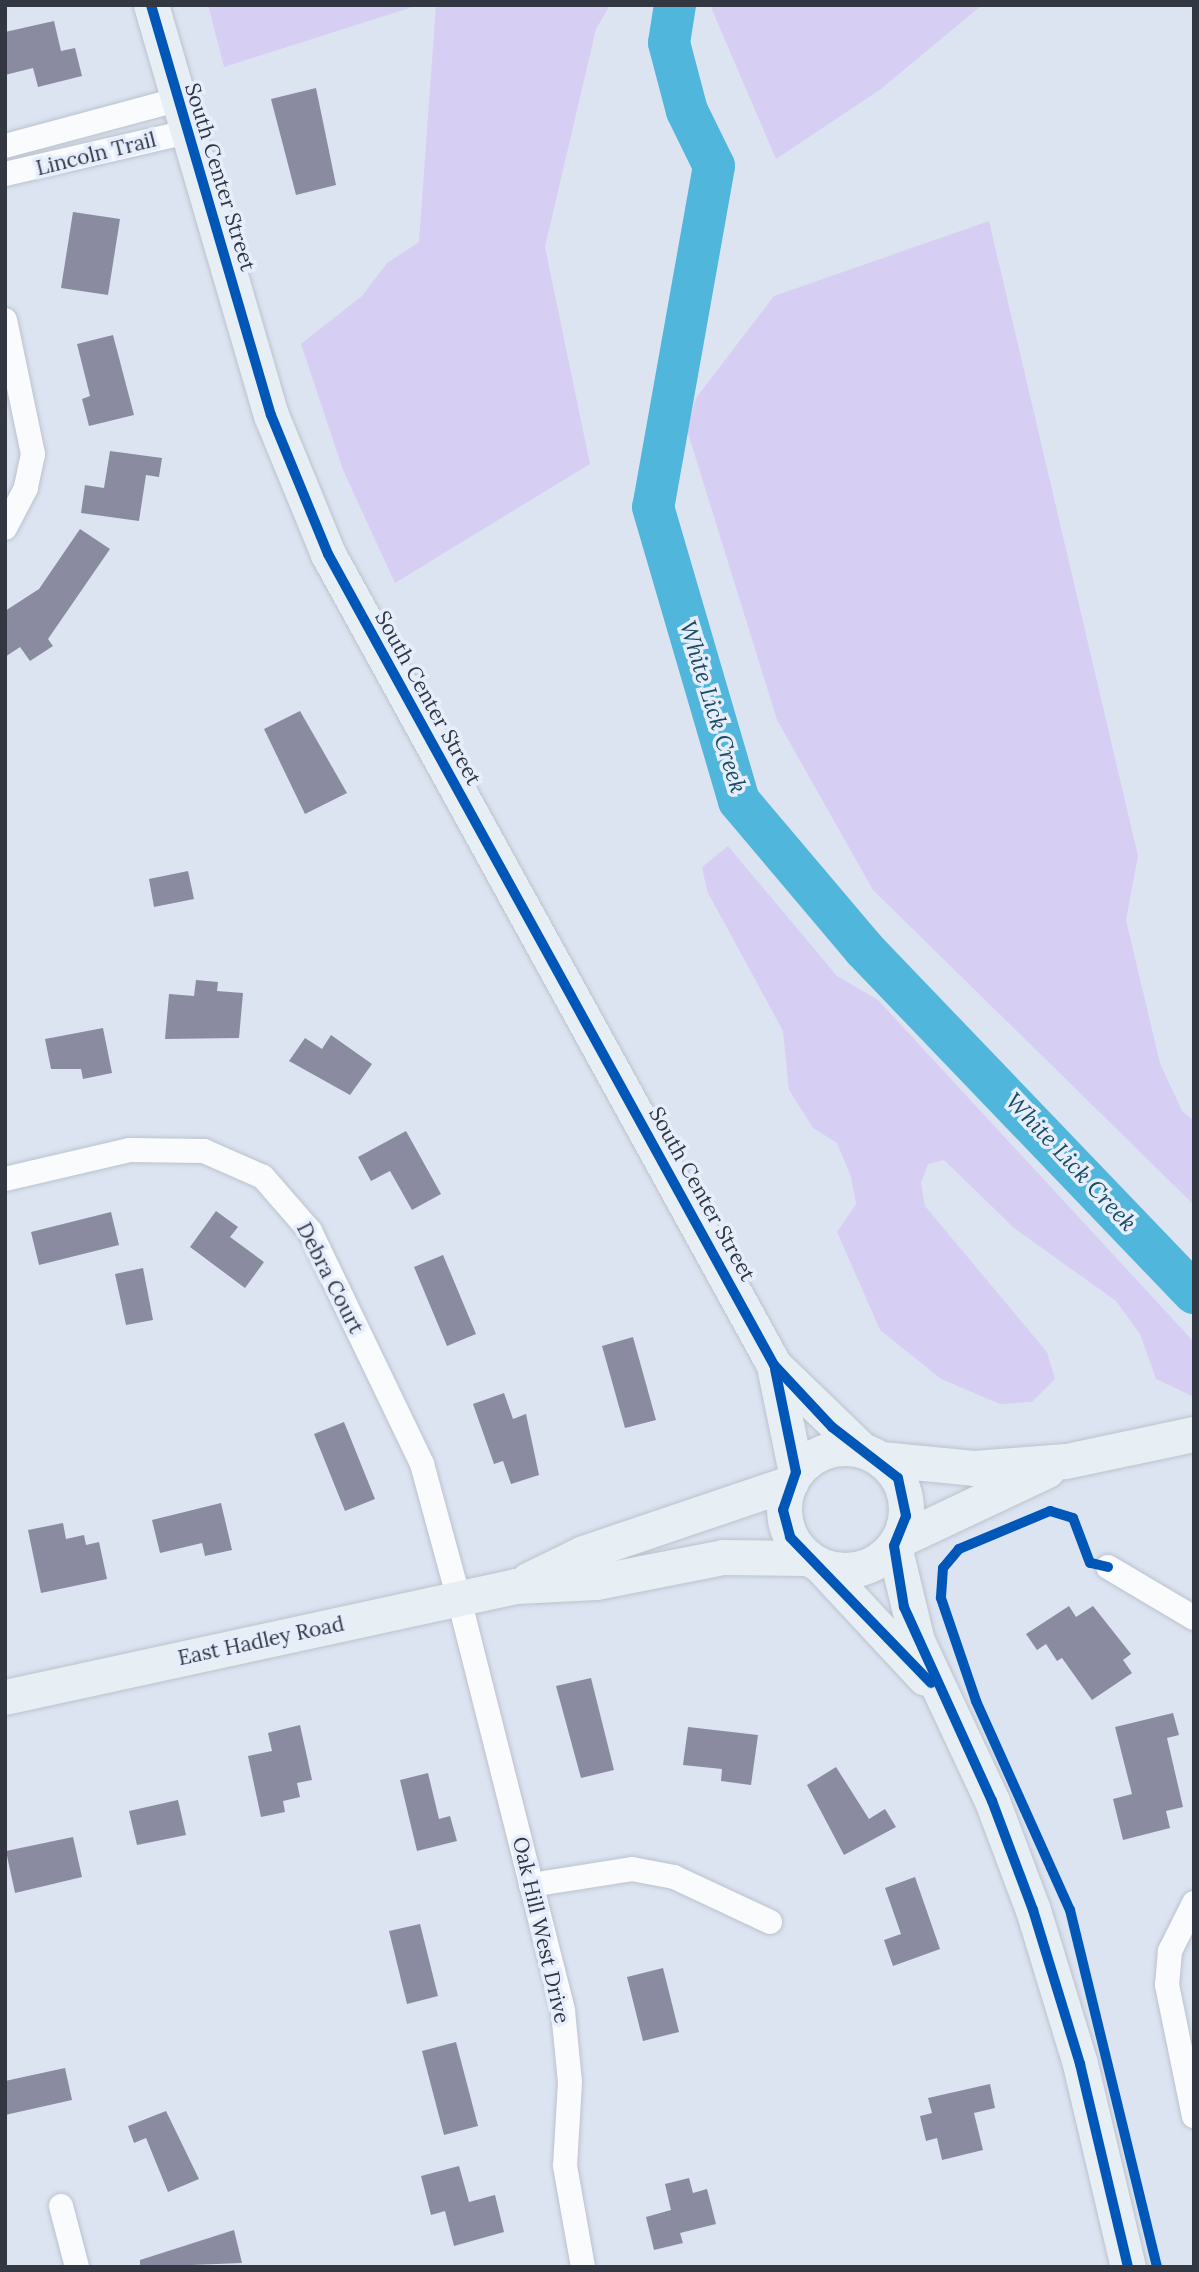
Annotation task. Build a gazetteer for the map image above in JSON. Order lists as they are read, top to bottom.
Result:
{
  "streets": {
    "main road": ["South Center Street", "East Hadley Road"],
    "street": ["Lincoln Trail", "Debra Court", "Oak Hill West Drive"]
  },
  "crossings": [
    ["Lincoln Trail", "South Center Street"],
    ["South Center Street", "East Hadley Road"],
    ["Debra Court", "East Hadley Road"],
    ["Debra Court", "Oak Hill West Drive"],
    ["East Hadley Road", "Oak Hill West Drive"]
  ],
  "water": ["White Lick Creek"]
}
